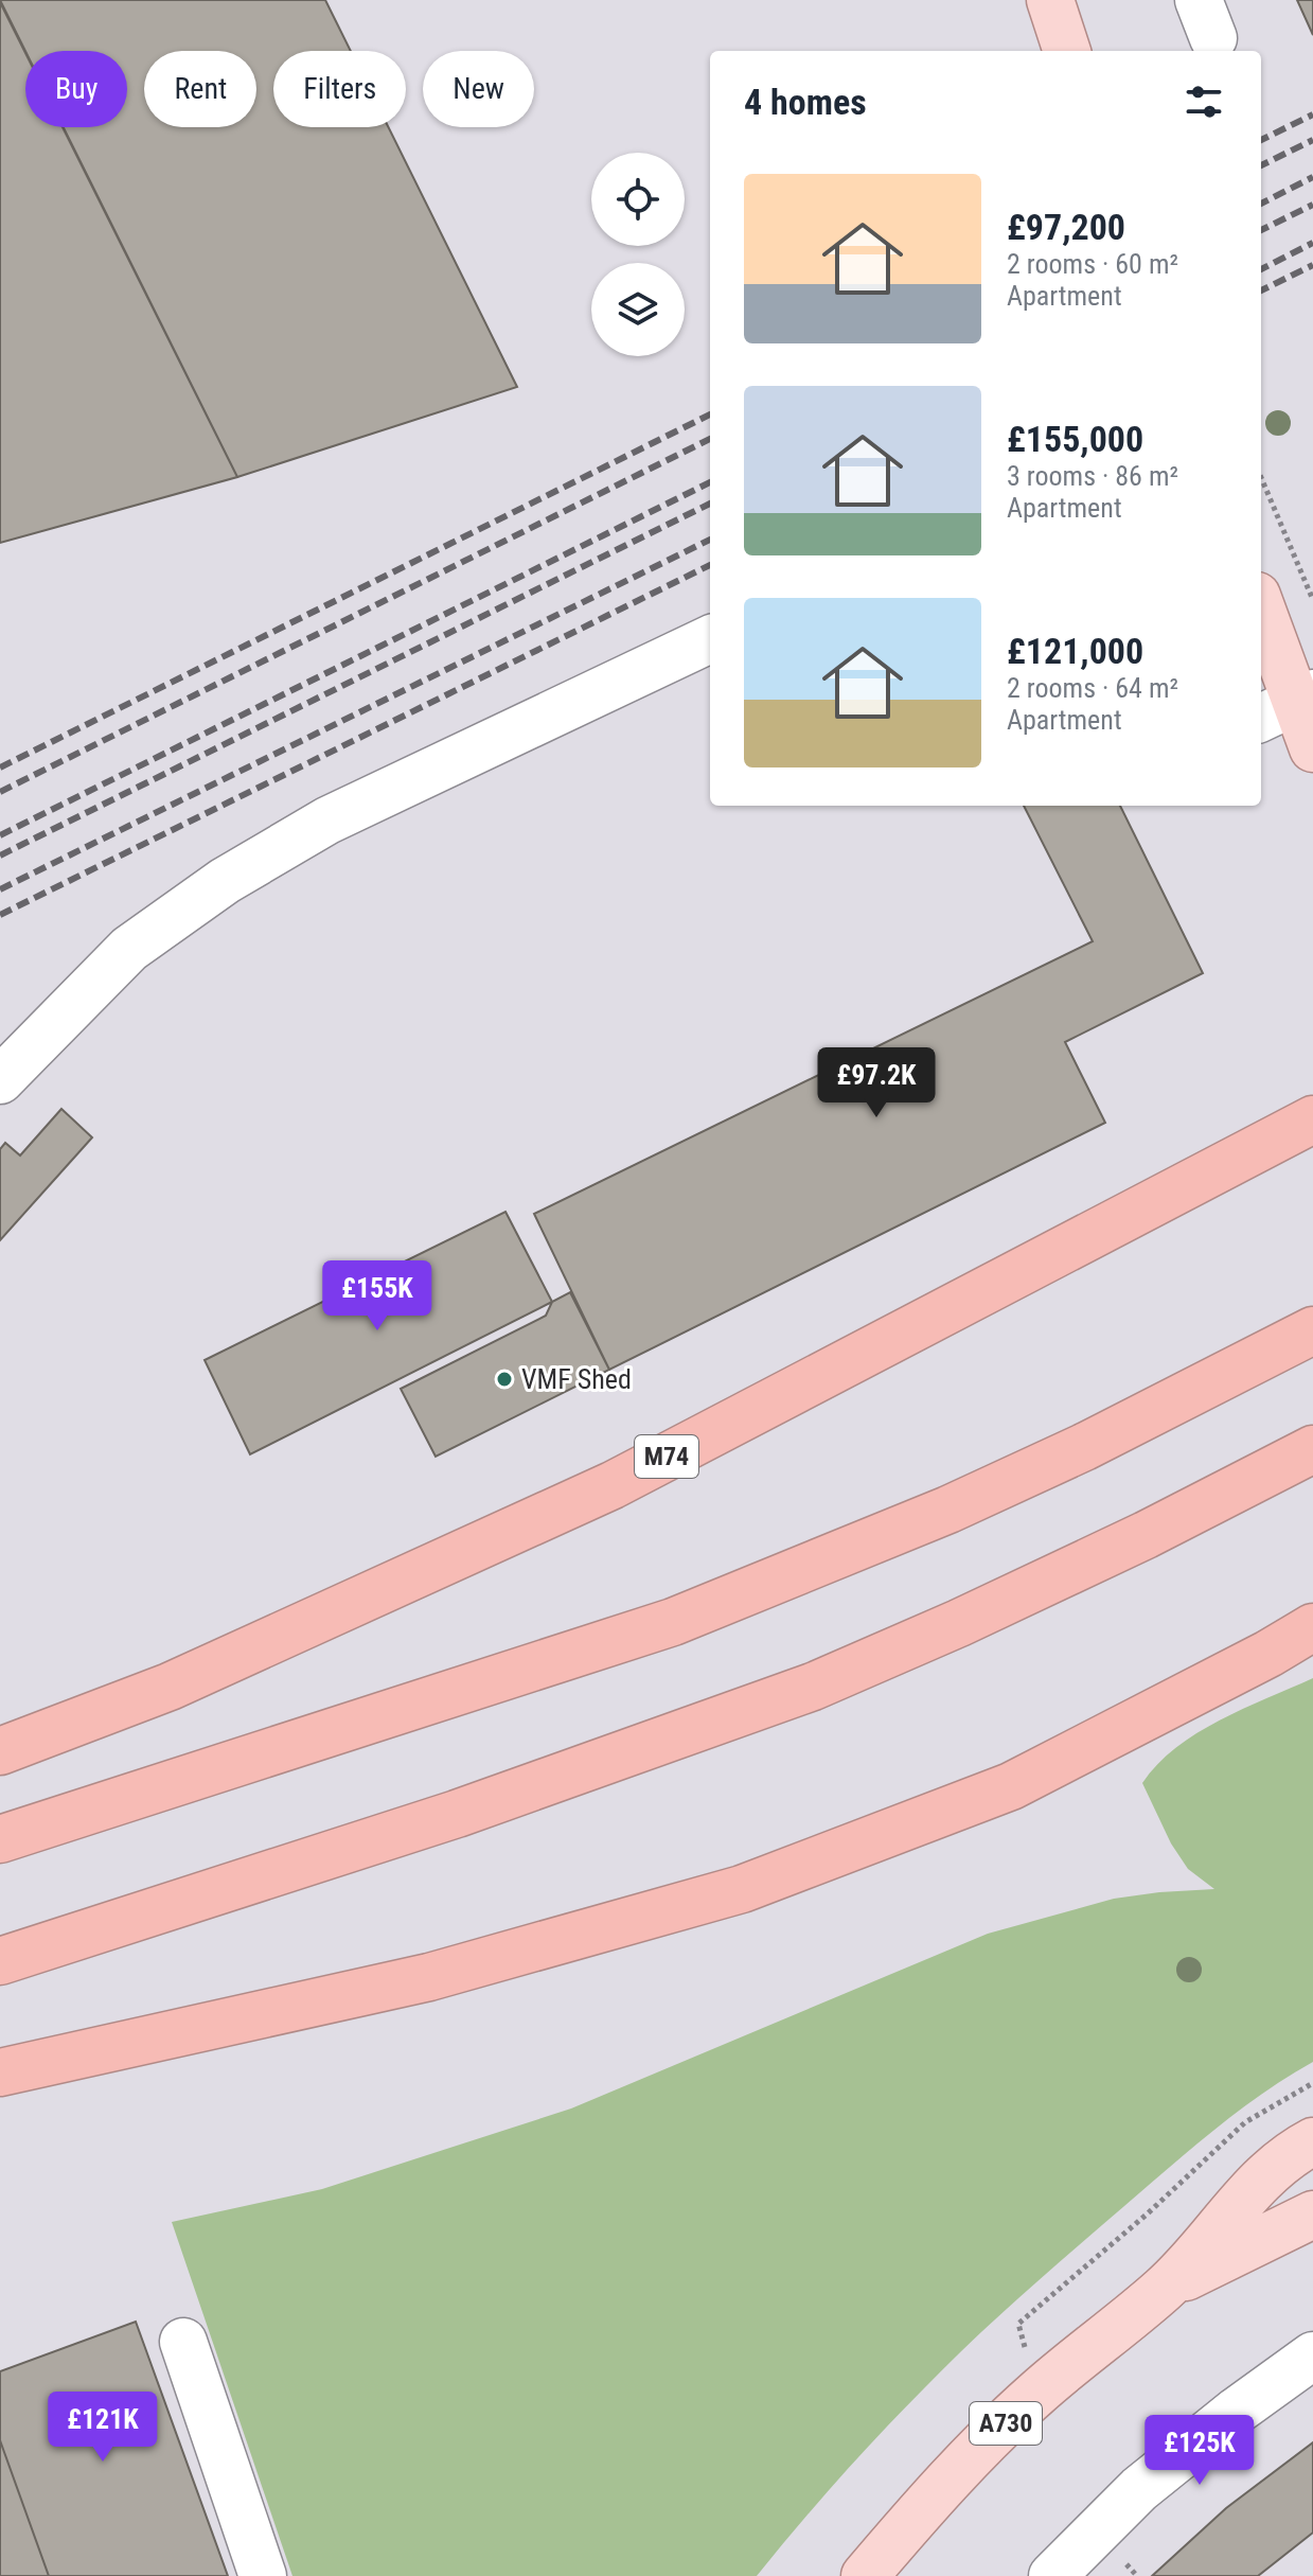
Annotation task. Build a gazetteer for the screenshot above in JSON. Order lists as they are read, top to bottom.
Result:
{
  "streets": {
    "highway": ["M74"],
    "main road": ["A730"]
  },
  "places": ["VMF Shed"],
  "page": {
    "chip": [
      "Buy",
      "Rent",
      "Filters",
      "New"
    ],
    "heading": "4 homes",
    "list": [
      {
        "name": "£97,200",
        "note": "2 rooms · 60 m² · Apartment"
      },
      {
        "name": "£155,000",
        "note": "3 rooms · 86 m² · Apartment"
      },
      {
        "name": "£121,000",
        "note": "2 rooms · 64 m² · Apartment"
      }
    ],
    "price": [
      "£97.2K",
      "£155K",
      "£121K",
      "£125K"
    ]
  }
}
